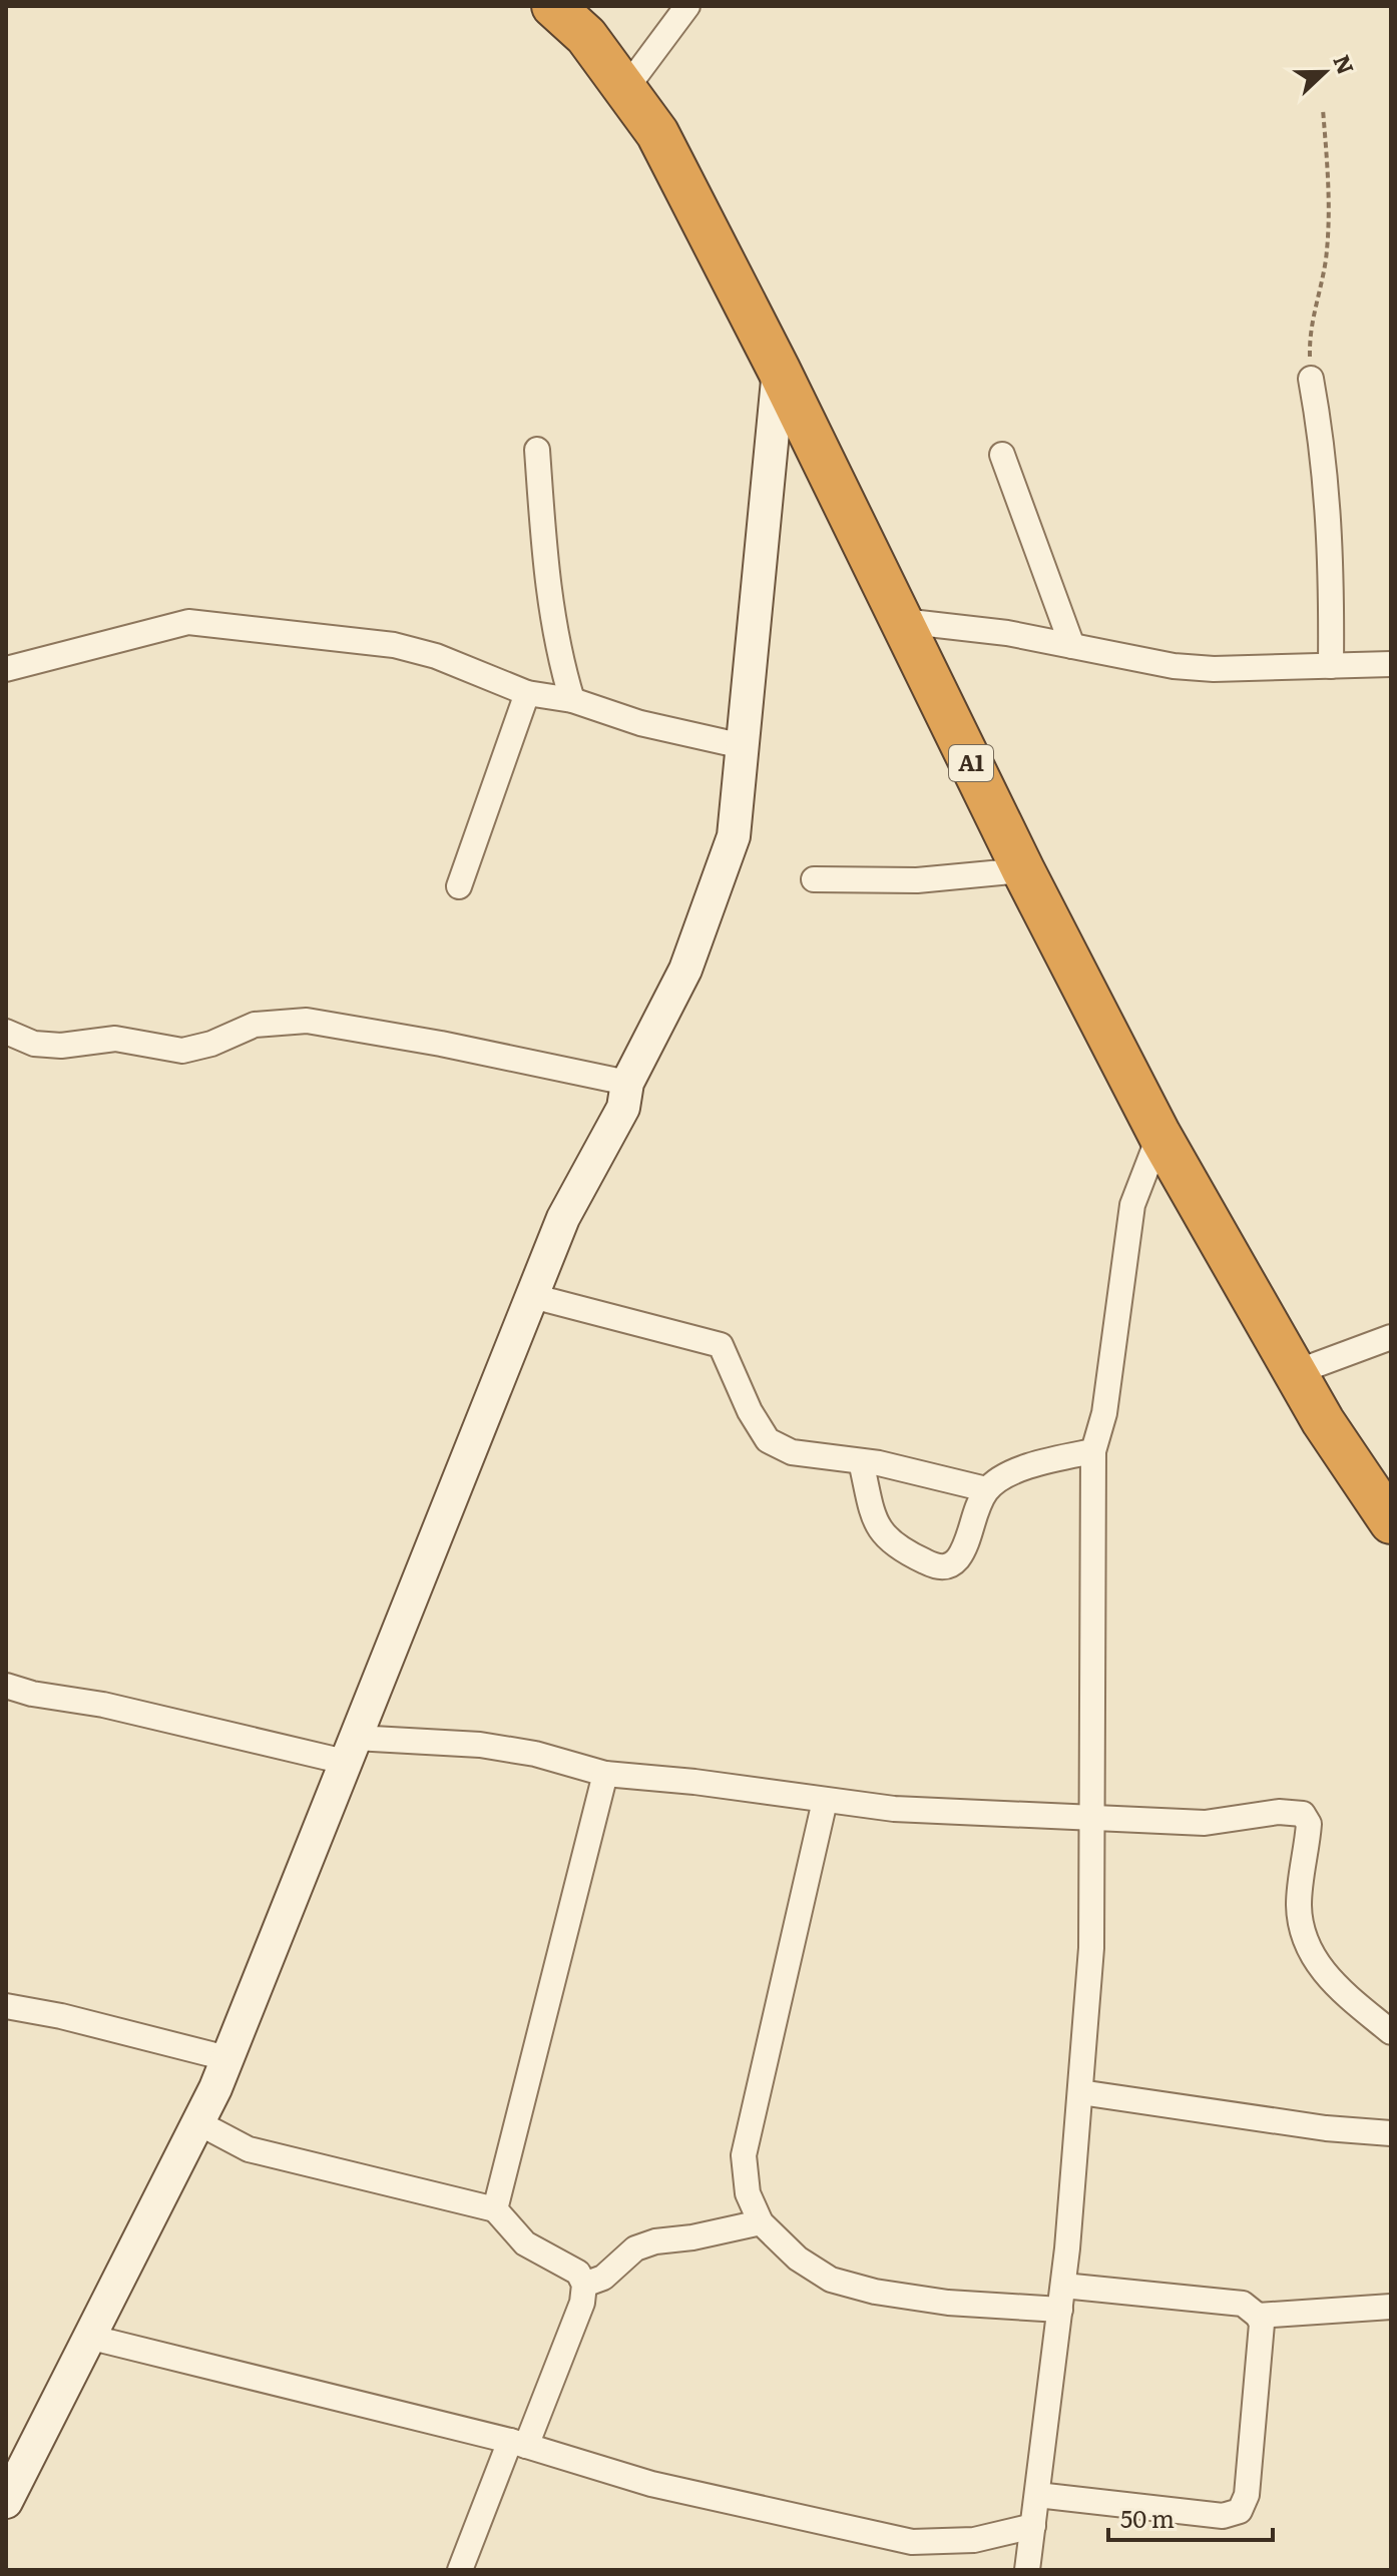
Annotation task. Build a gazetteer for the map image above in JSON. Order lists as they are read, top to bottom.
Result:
{
  "streets": {
    "highway": ["A1"]
  },
  "scale_bar": "50 m",
  "north": "right"
}
